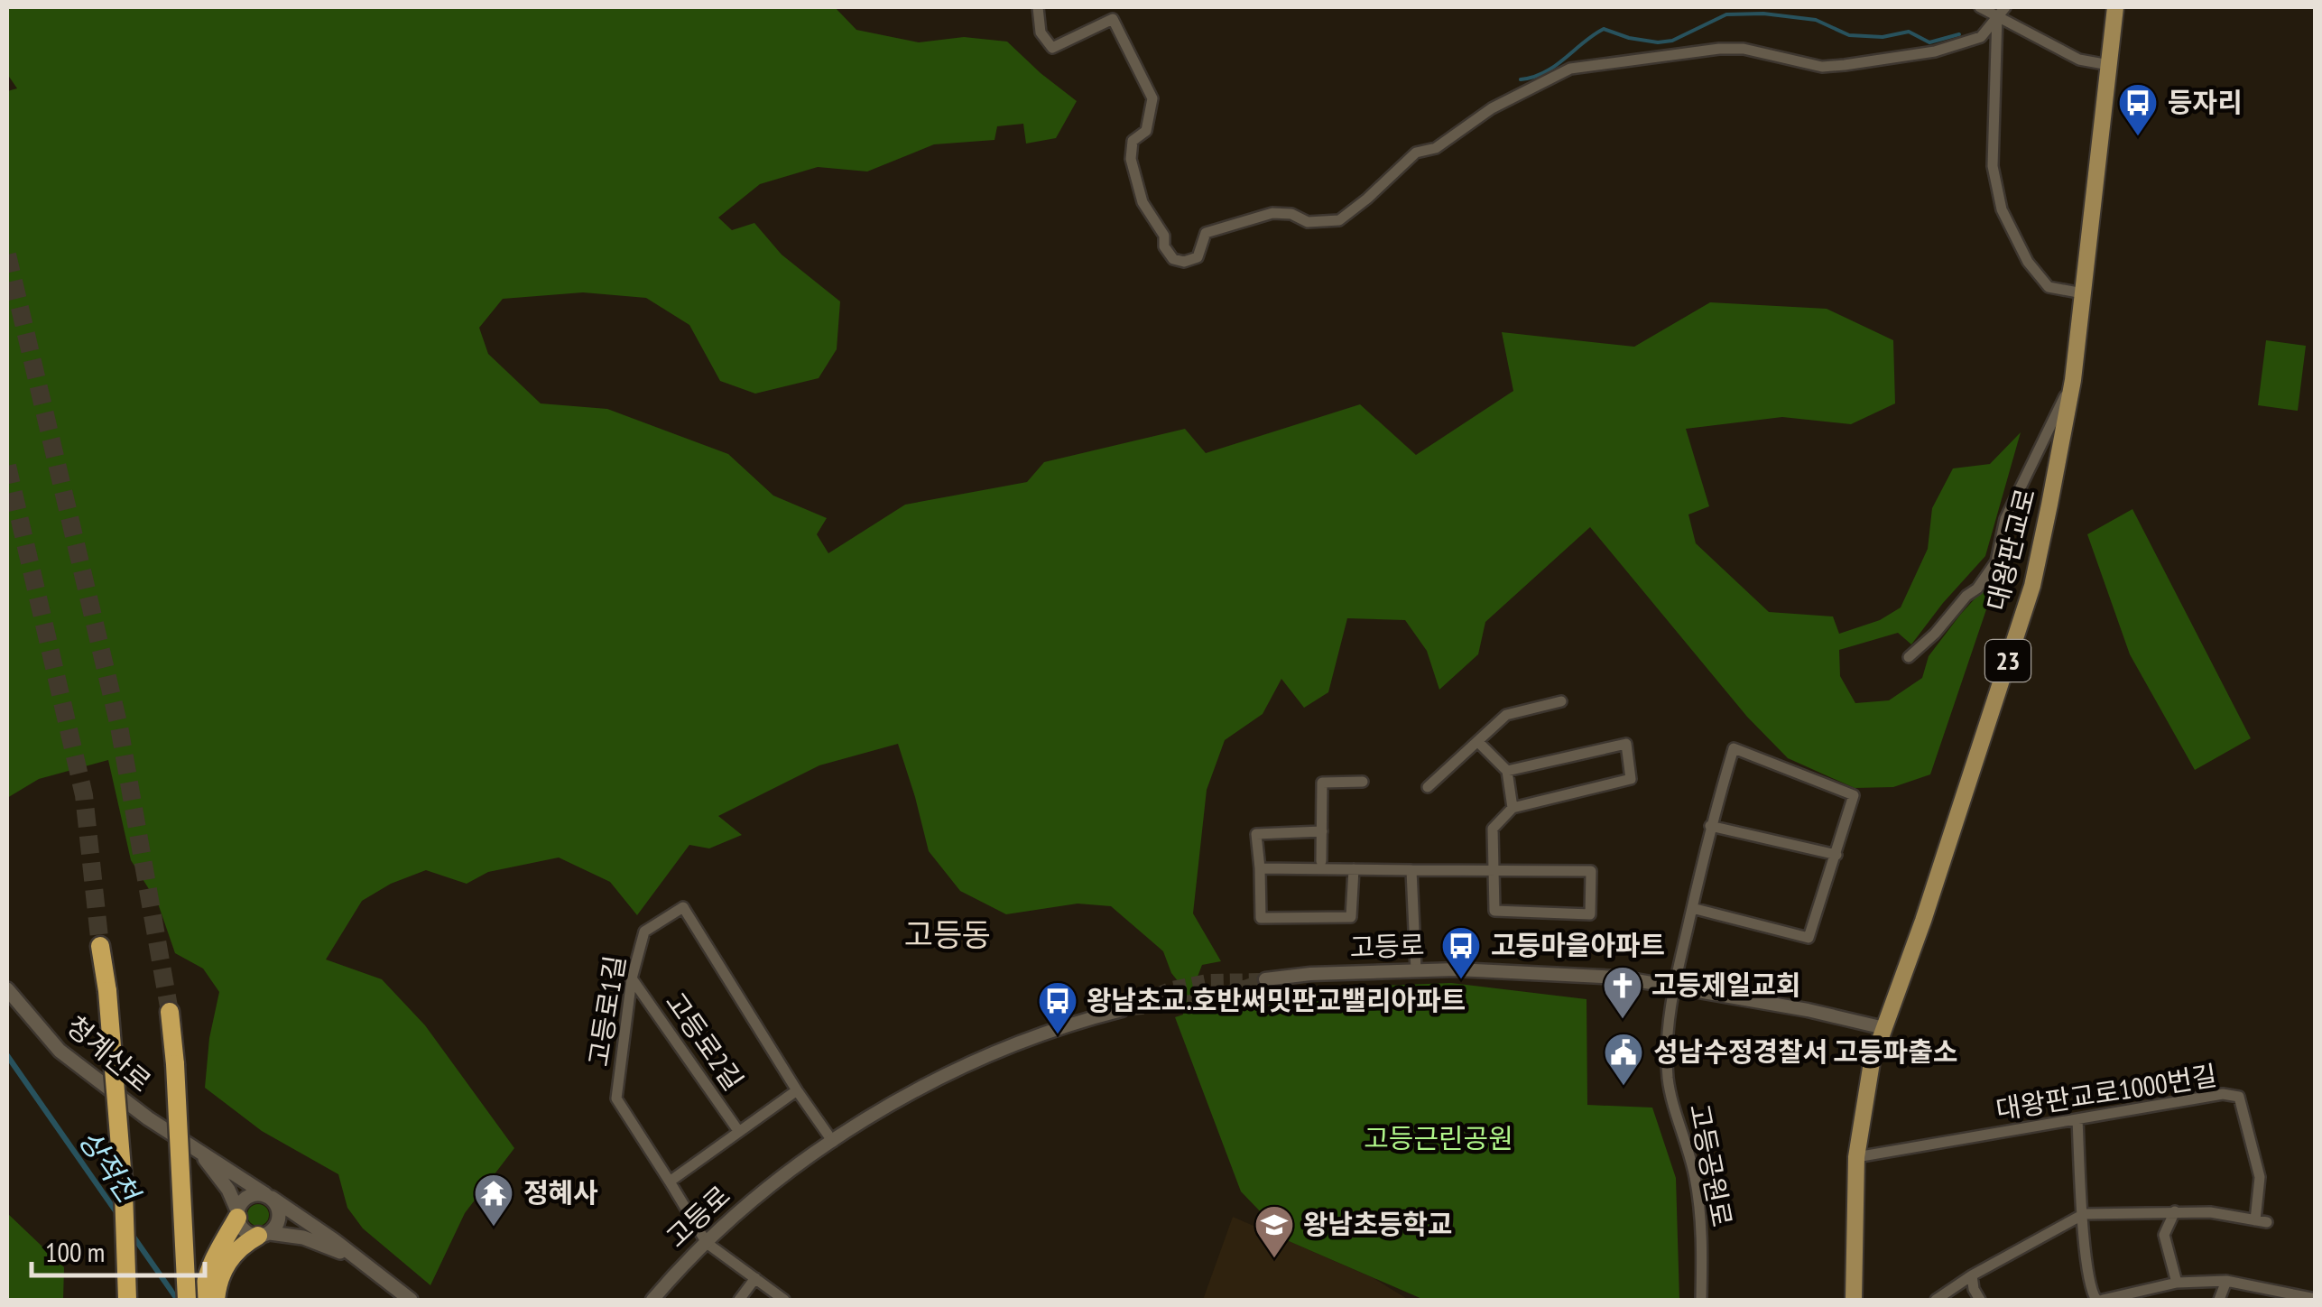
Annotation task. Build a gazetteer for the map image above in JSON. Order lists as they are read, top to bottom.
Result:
{
  "streets": {
    "main road": ["대왕판교로", "23", "청계산로"],
    "street": [
      "고등로",
      "고등로1길",
      "고등로2길",
      "대왕판교로1000번길",
      "고등공원로"
    ]
  },
  "crossings": [
    ["대왕판교로", "고등로"],
    ["대왕판교로", "대왕판교로1000번길"],
    ["고등로", "고등로1길"],
    ["고등로", "고등공원로"],
    ["고등로1길", "고등로2길"]
  ],
  "districts": ["고등동"],
  "water": ["상적천"],
  "parks": ["고등근린공원"],
  "places": {
    "bus stop": ["등자리", "고등마을아파트", "왕남초교.호반써밋판교밸리아파트"],
    "church": ["고등제일교회"],
    "public building": ["성남수정경찰서 고등파출소"],
    "temple": ["정혜사"],
    "school or university": ["왕남초등학교"]
  },
  "scale_bar": "100 m"
}
